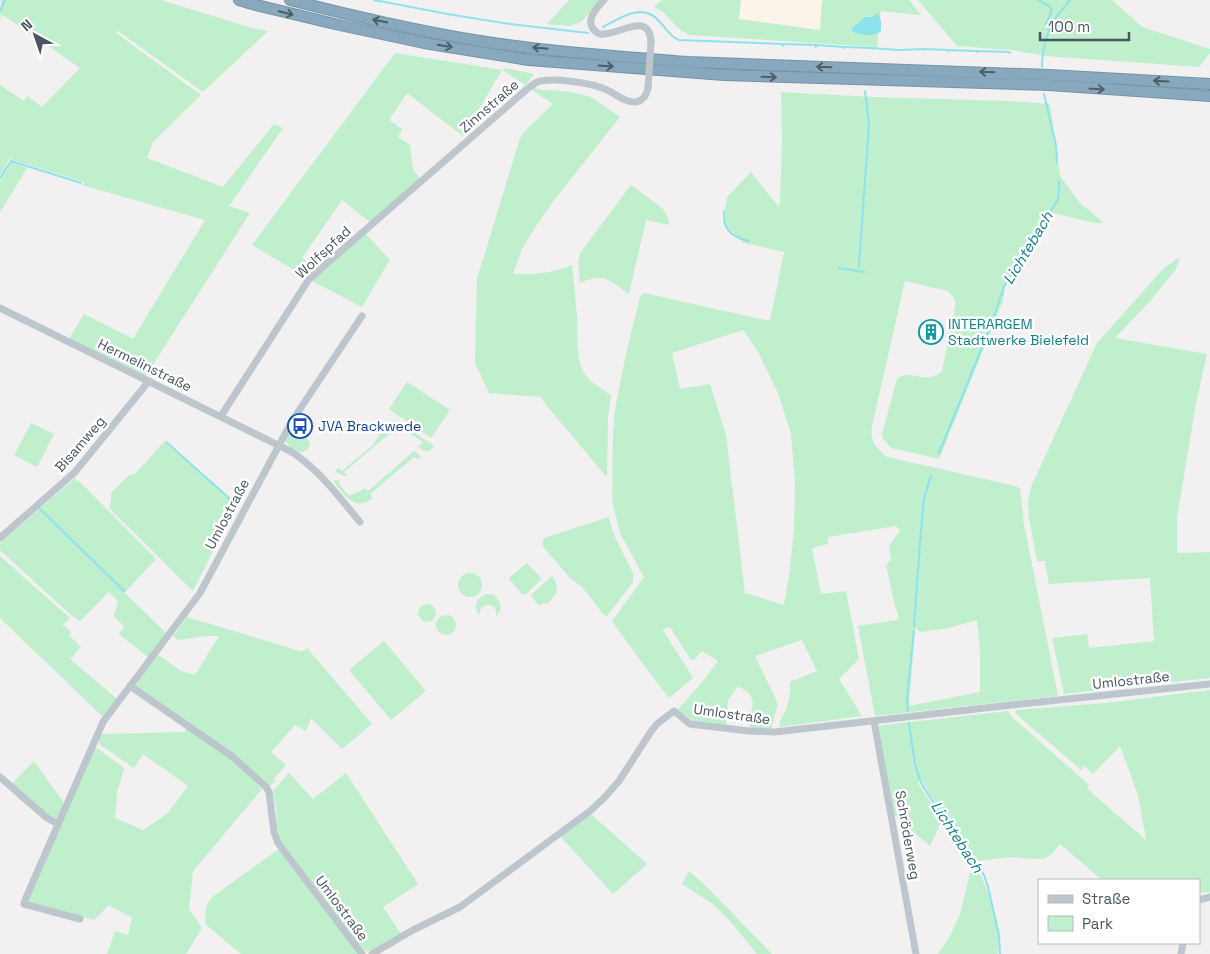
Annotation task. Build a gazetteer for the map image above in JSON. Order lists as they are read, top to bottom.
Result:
{
  "streets": {
    "street": [
      "Zinnstraße",
      "Wolfspfad",
      "Hermelinstraße",
      "Bisamweg",
      "Umlostraße",
      "Schröderweg"
    ]
  },
  "crossings": [
    ["Zinnstraße", "Wolfspfad"],
    ["Wolfspfad", "Hermelinstraße"],
    ["Hermelinstraße", "Bisamweg"],
    ["Hermelinstraße", "Umlostraße"],
    ["Umlostraße", "Schröderweg"]
  ],
  "water": ["Lichtebach"],
  "places": {
    "building": ["INTERARGEM Stadtwerke Bielefeld"],
    "bus stop": ["JVA Brackwede"]
  },
  "legend": ["Straße", "Park"],
  "scale_bar": "100 m",
  "north": "top left"
}
